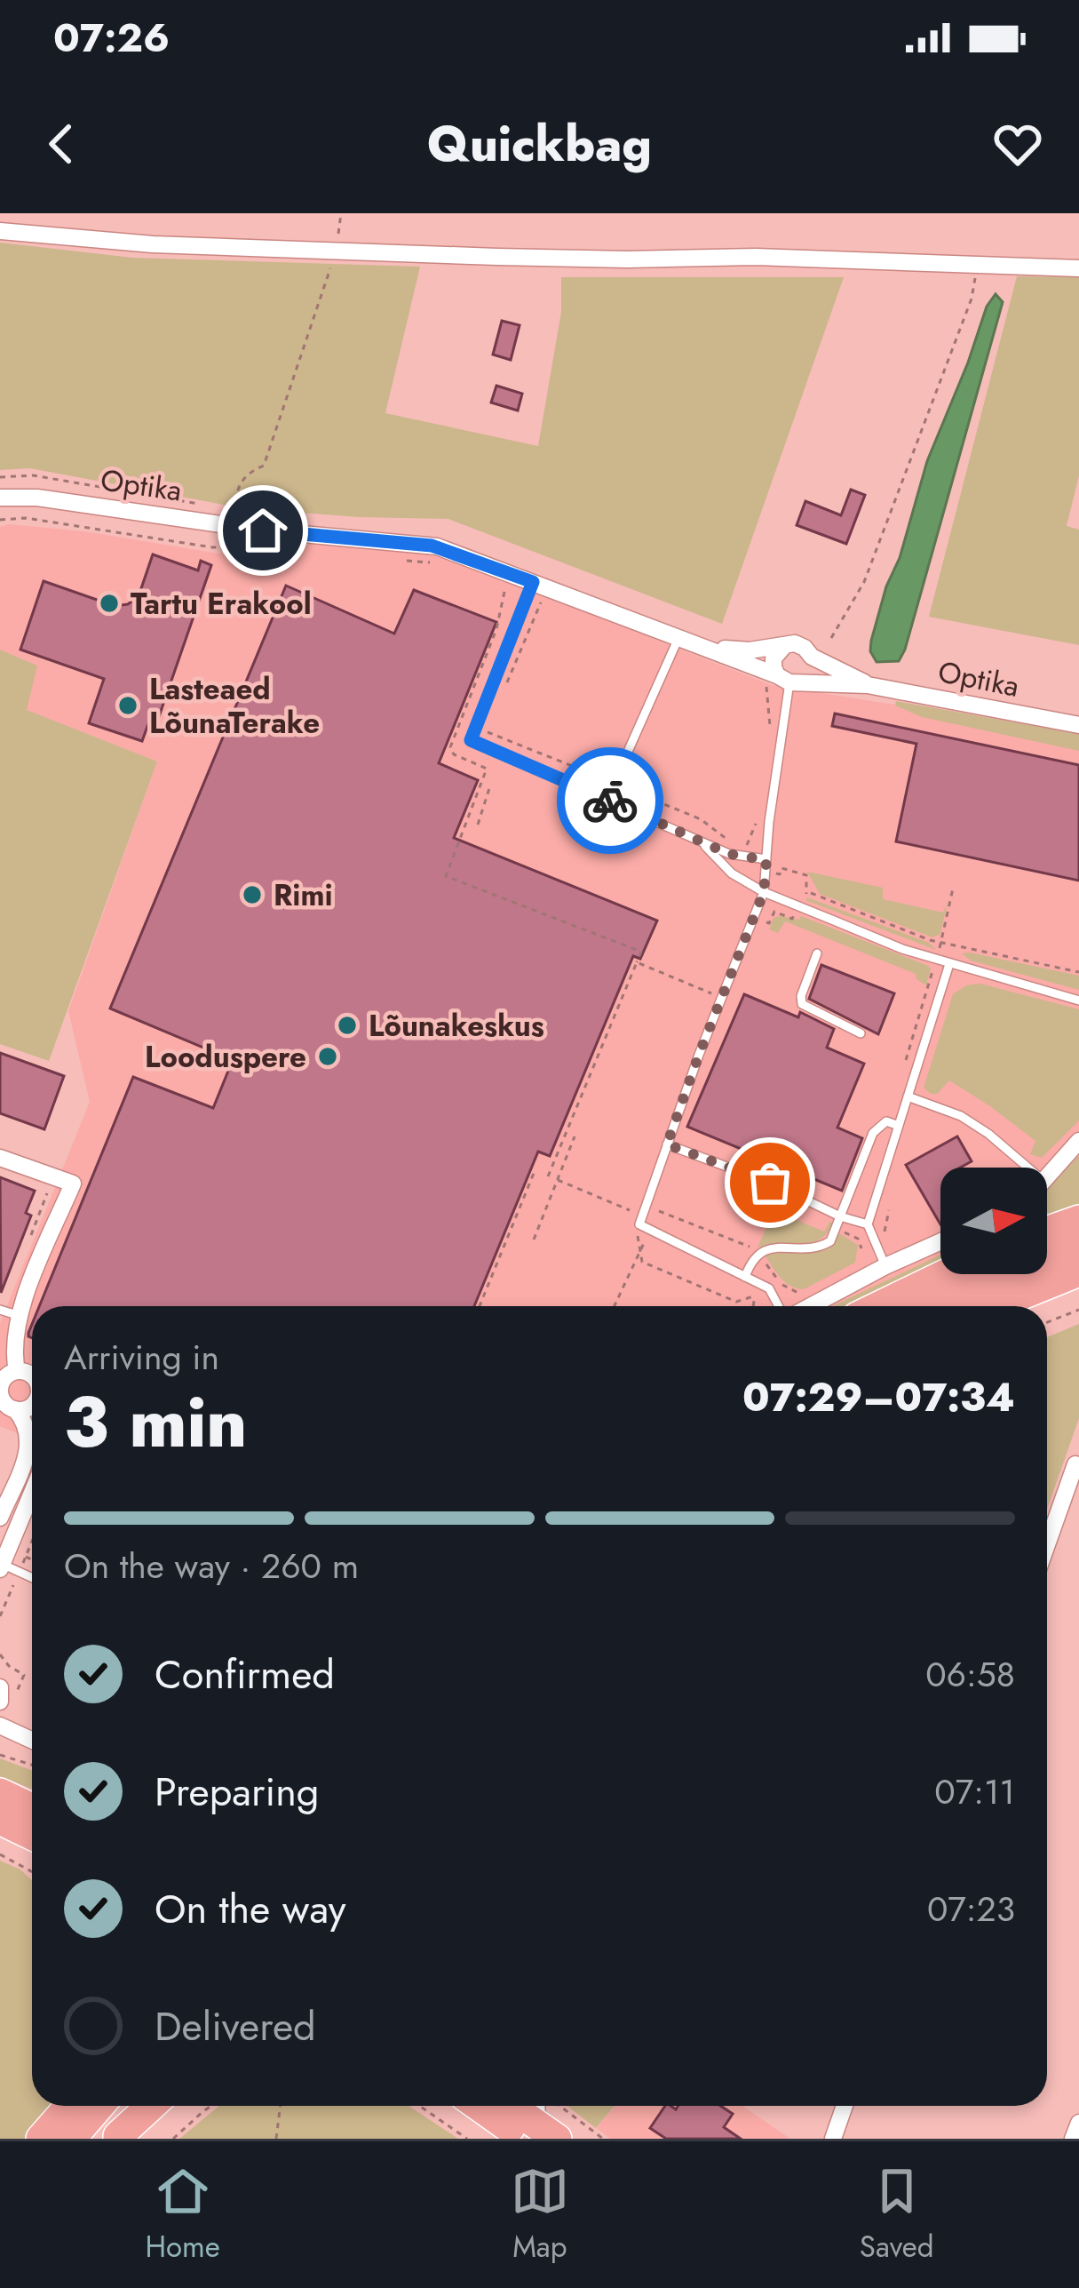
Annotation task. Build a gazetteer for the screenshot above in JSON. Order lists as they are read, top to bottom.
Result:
{
  "streets": {
    "street": ["Optika"]
  },
  "places": [
    "Tartu Erakool",
    "Lasteaed LõunaTerake",
    "Rimi",
    "Lõunakeskus",
    "Looduspere"
  ],
  "north": "right",
  "page": {
    "status": "07:26",
    "header": "Quickbag",
    "heading": ["3 min", "Arriving in", "07:29–07:34"],
    "bar": "On the way · 260 m",
    "list": [
      ["Confirmed", "06:58"],
      ["Preparing", "07:11"],
      ["On the way", "07:23"],
      "Delivered"
    ],
    "tabs": ["Home", "Map", "Saved"]
  }
}
